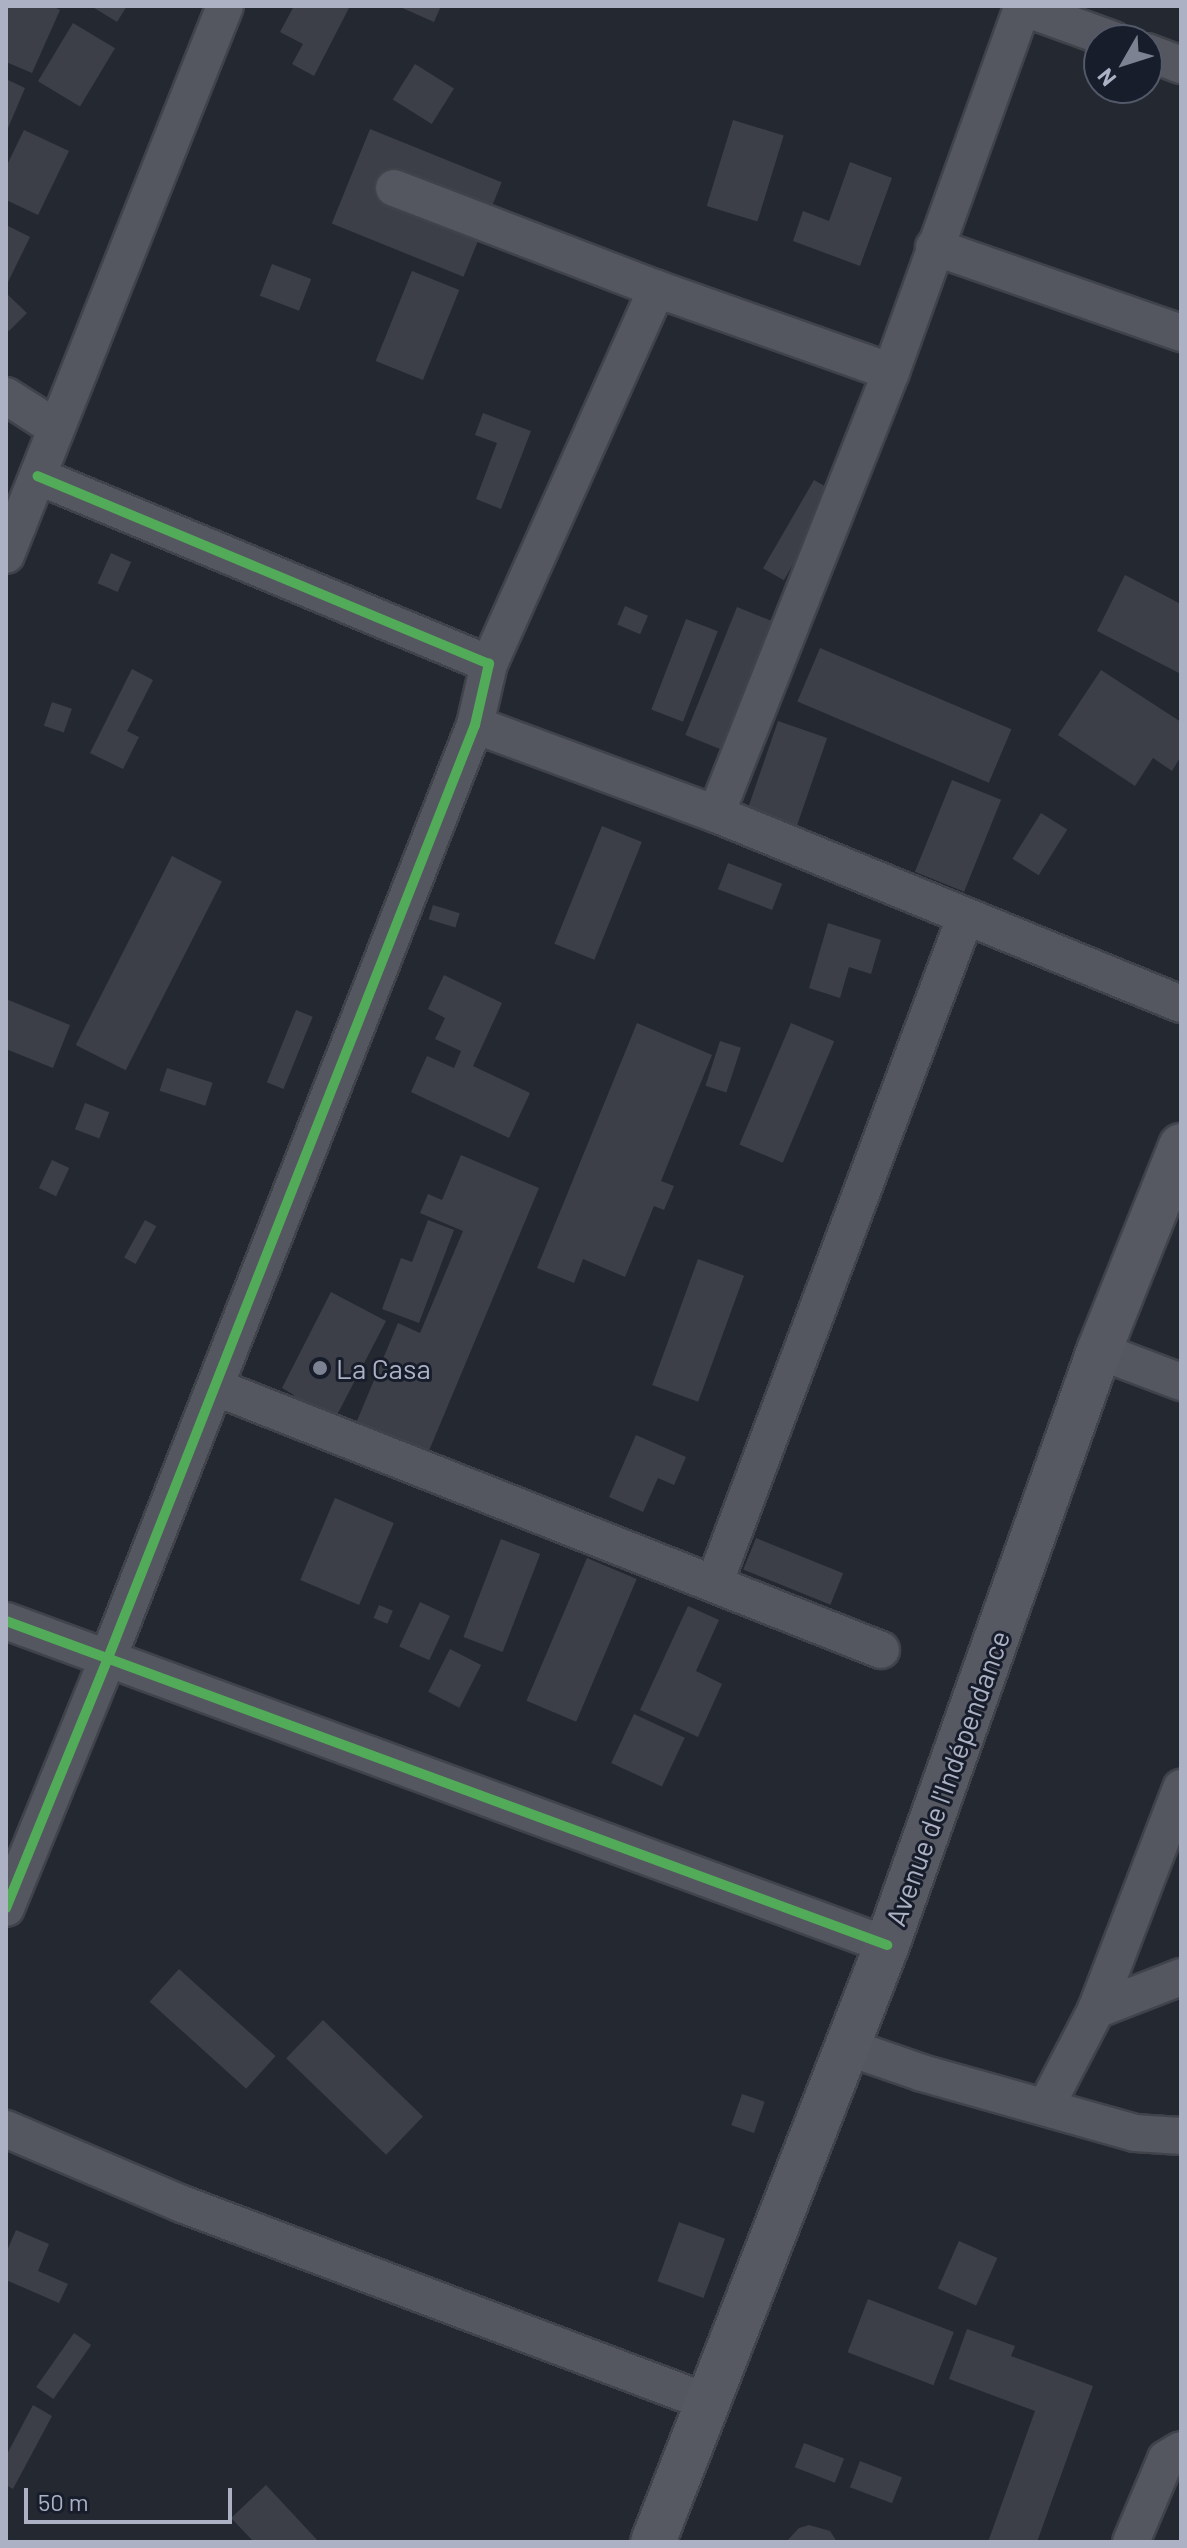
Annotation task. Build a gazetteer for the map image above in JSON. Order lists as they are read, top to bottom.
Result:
{
  "streets": {
    "main road": ["Avenue de l'Indépendance"]
  },
  "places": ["La Casa"],
  "scale_bar": "50 m",
  "north": "bottom left"
}
